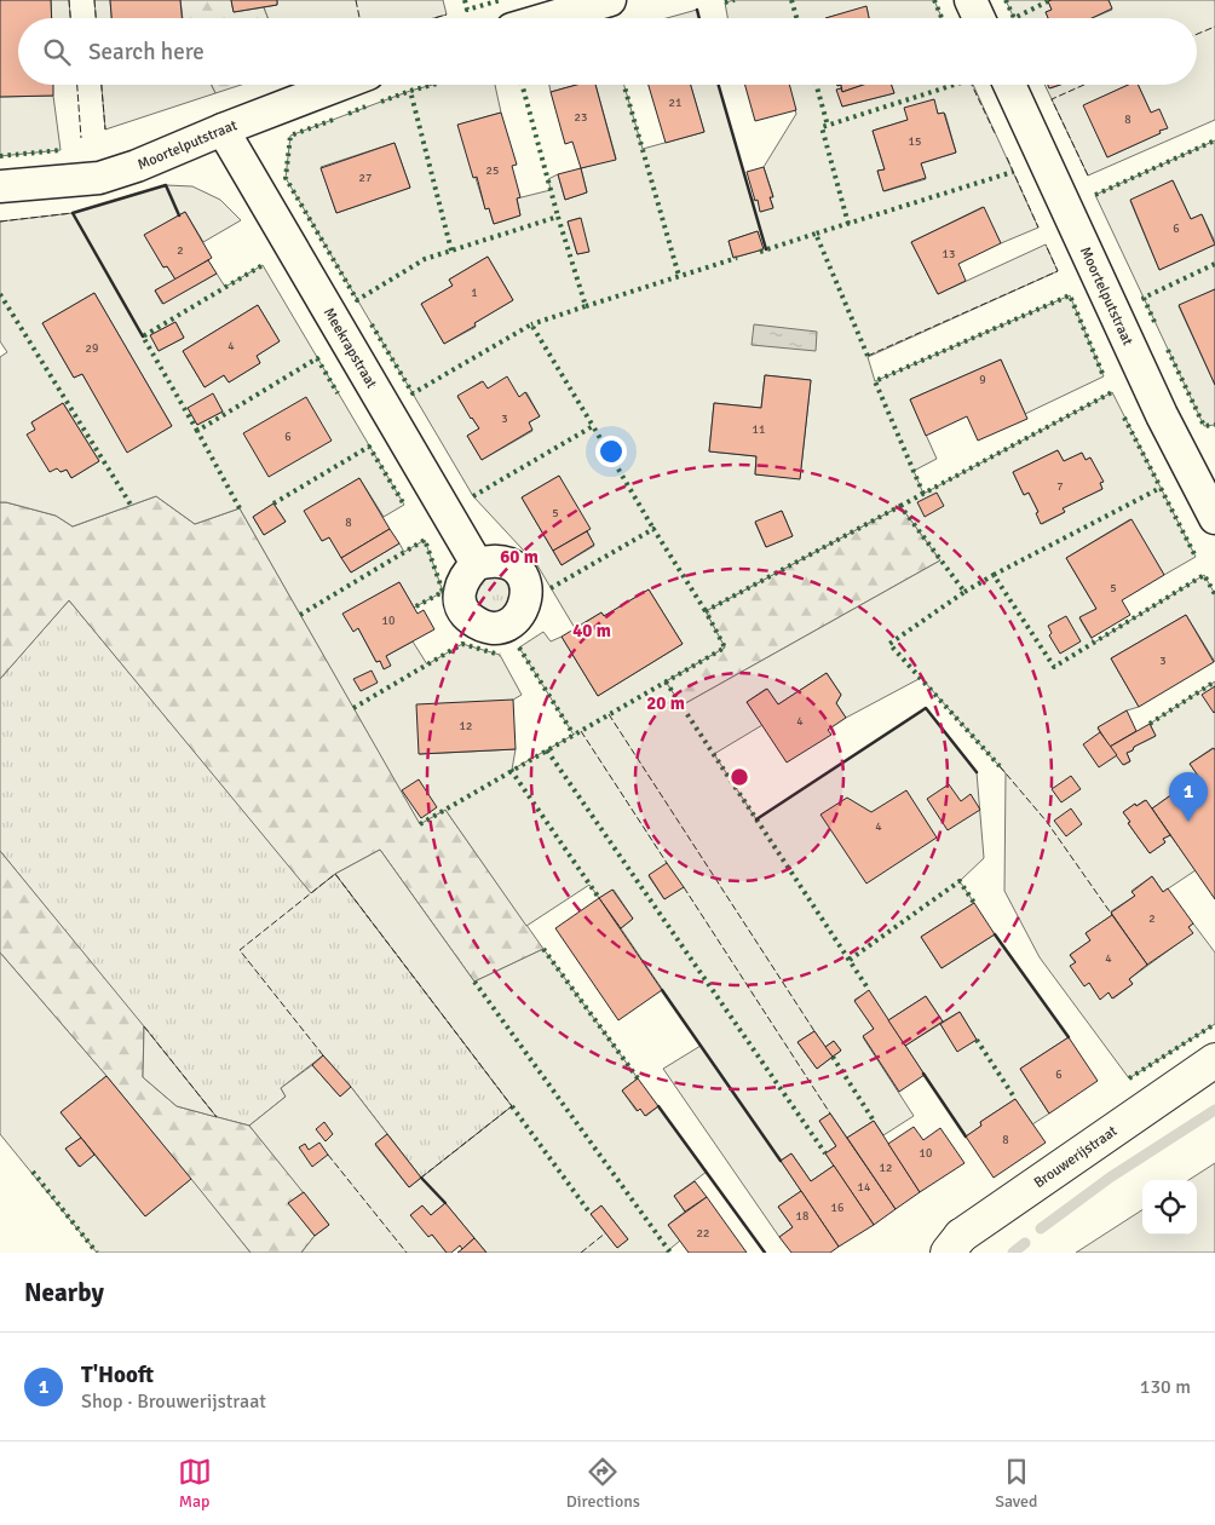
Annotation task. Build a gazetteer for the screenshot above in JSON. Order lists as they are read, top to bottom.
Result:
{
  "streets": {
    "main road": ["Brouwerijstraat"],
    "street": ["Moortelputstraat", "Meekrapstraat"]
  },
  "crossings": [
    ["Moortelputstraat", "Meekrapstraat"]
  ],
  "house_numbers": [
    "21",
    "23",
    "8",
    "15",
    "25",
    "27",
    "6",
    "2",
    "13",
    "1",
    "4",
    "29",
    "9",
    "3",
    "11",
    "6",
    "7",
    "5",
    "8",
    "5",
    "10",
    "3",
    "4",
    "12",
    "4",
    "2",
    "4",
    "6",
    "8",
    "10",
    "12",
    "14",
    "16",
    "18",
    "22"
  ],
  "page": {
    "search": "Search here",
    "pins": "1",
    "heading": "Nearby",
    "list": [
      {
        "mark": "1",
        "name": "T'Hooft",
        "note": "Shop · Brouwerijstraat",
        "value": "130 m"
      }
    ],
    "nav": ["Map", "Directions", "Saved"]
  },
  "rings": ["60 m", "40 m", "20 m"]
}
